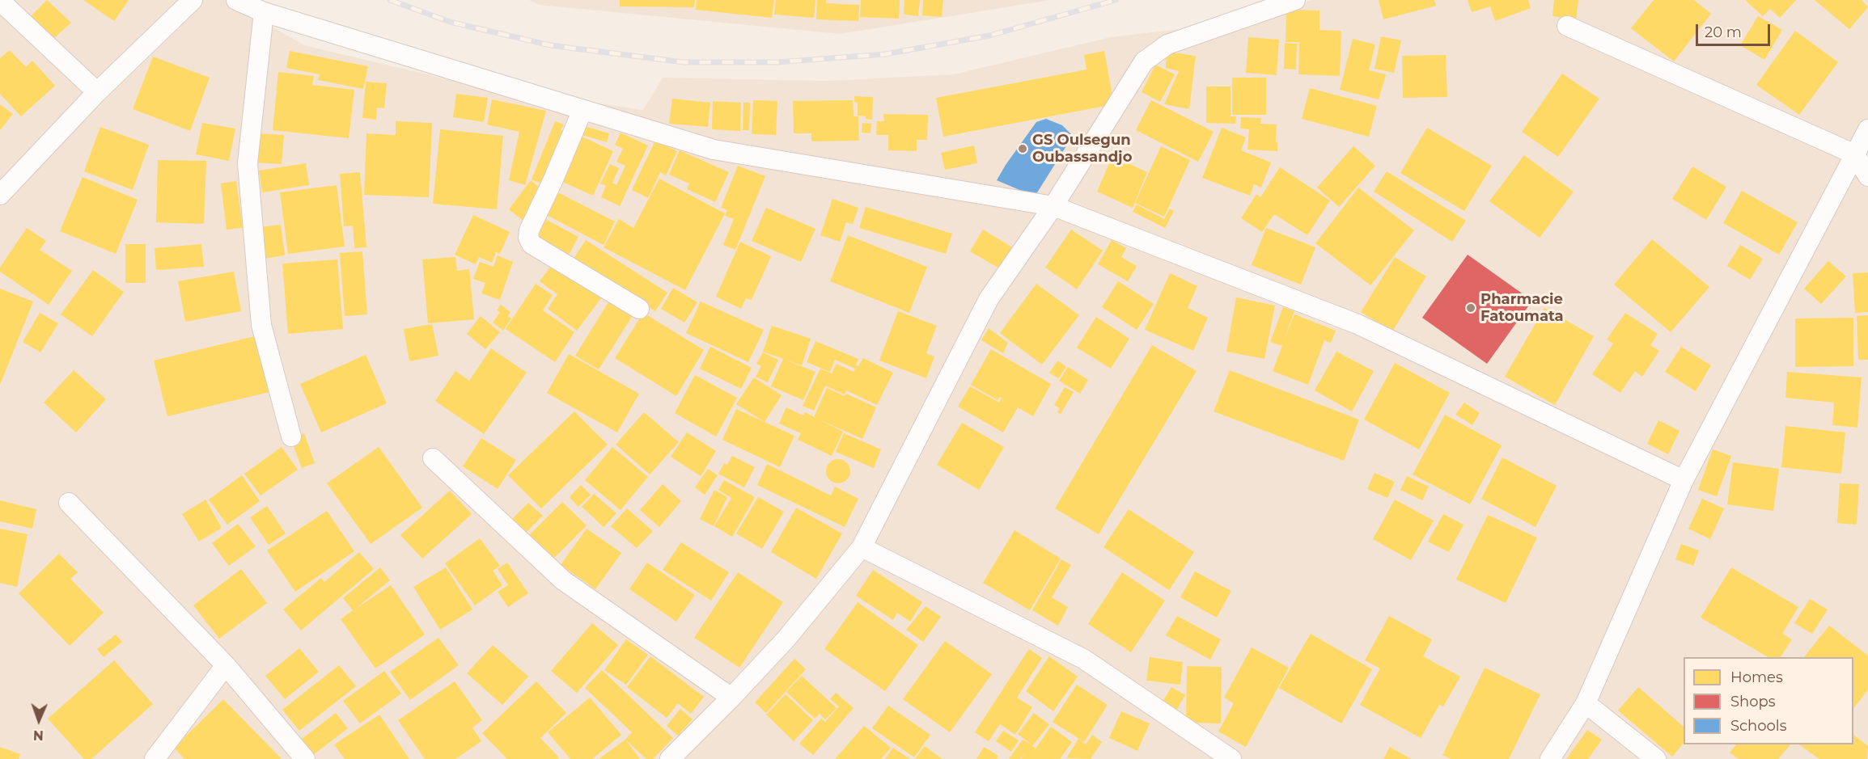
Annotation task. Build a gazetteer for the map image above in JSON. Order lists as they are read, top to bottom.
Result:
{
  "places": ["GS Oulsegun Oubassandjo", "Pharmacie Fatoumata"],
  "legend": ["Homes", "Shops", "Schools"],
  "scale_bar": "20 m",
  "north": "bottom"
}
